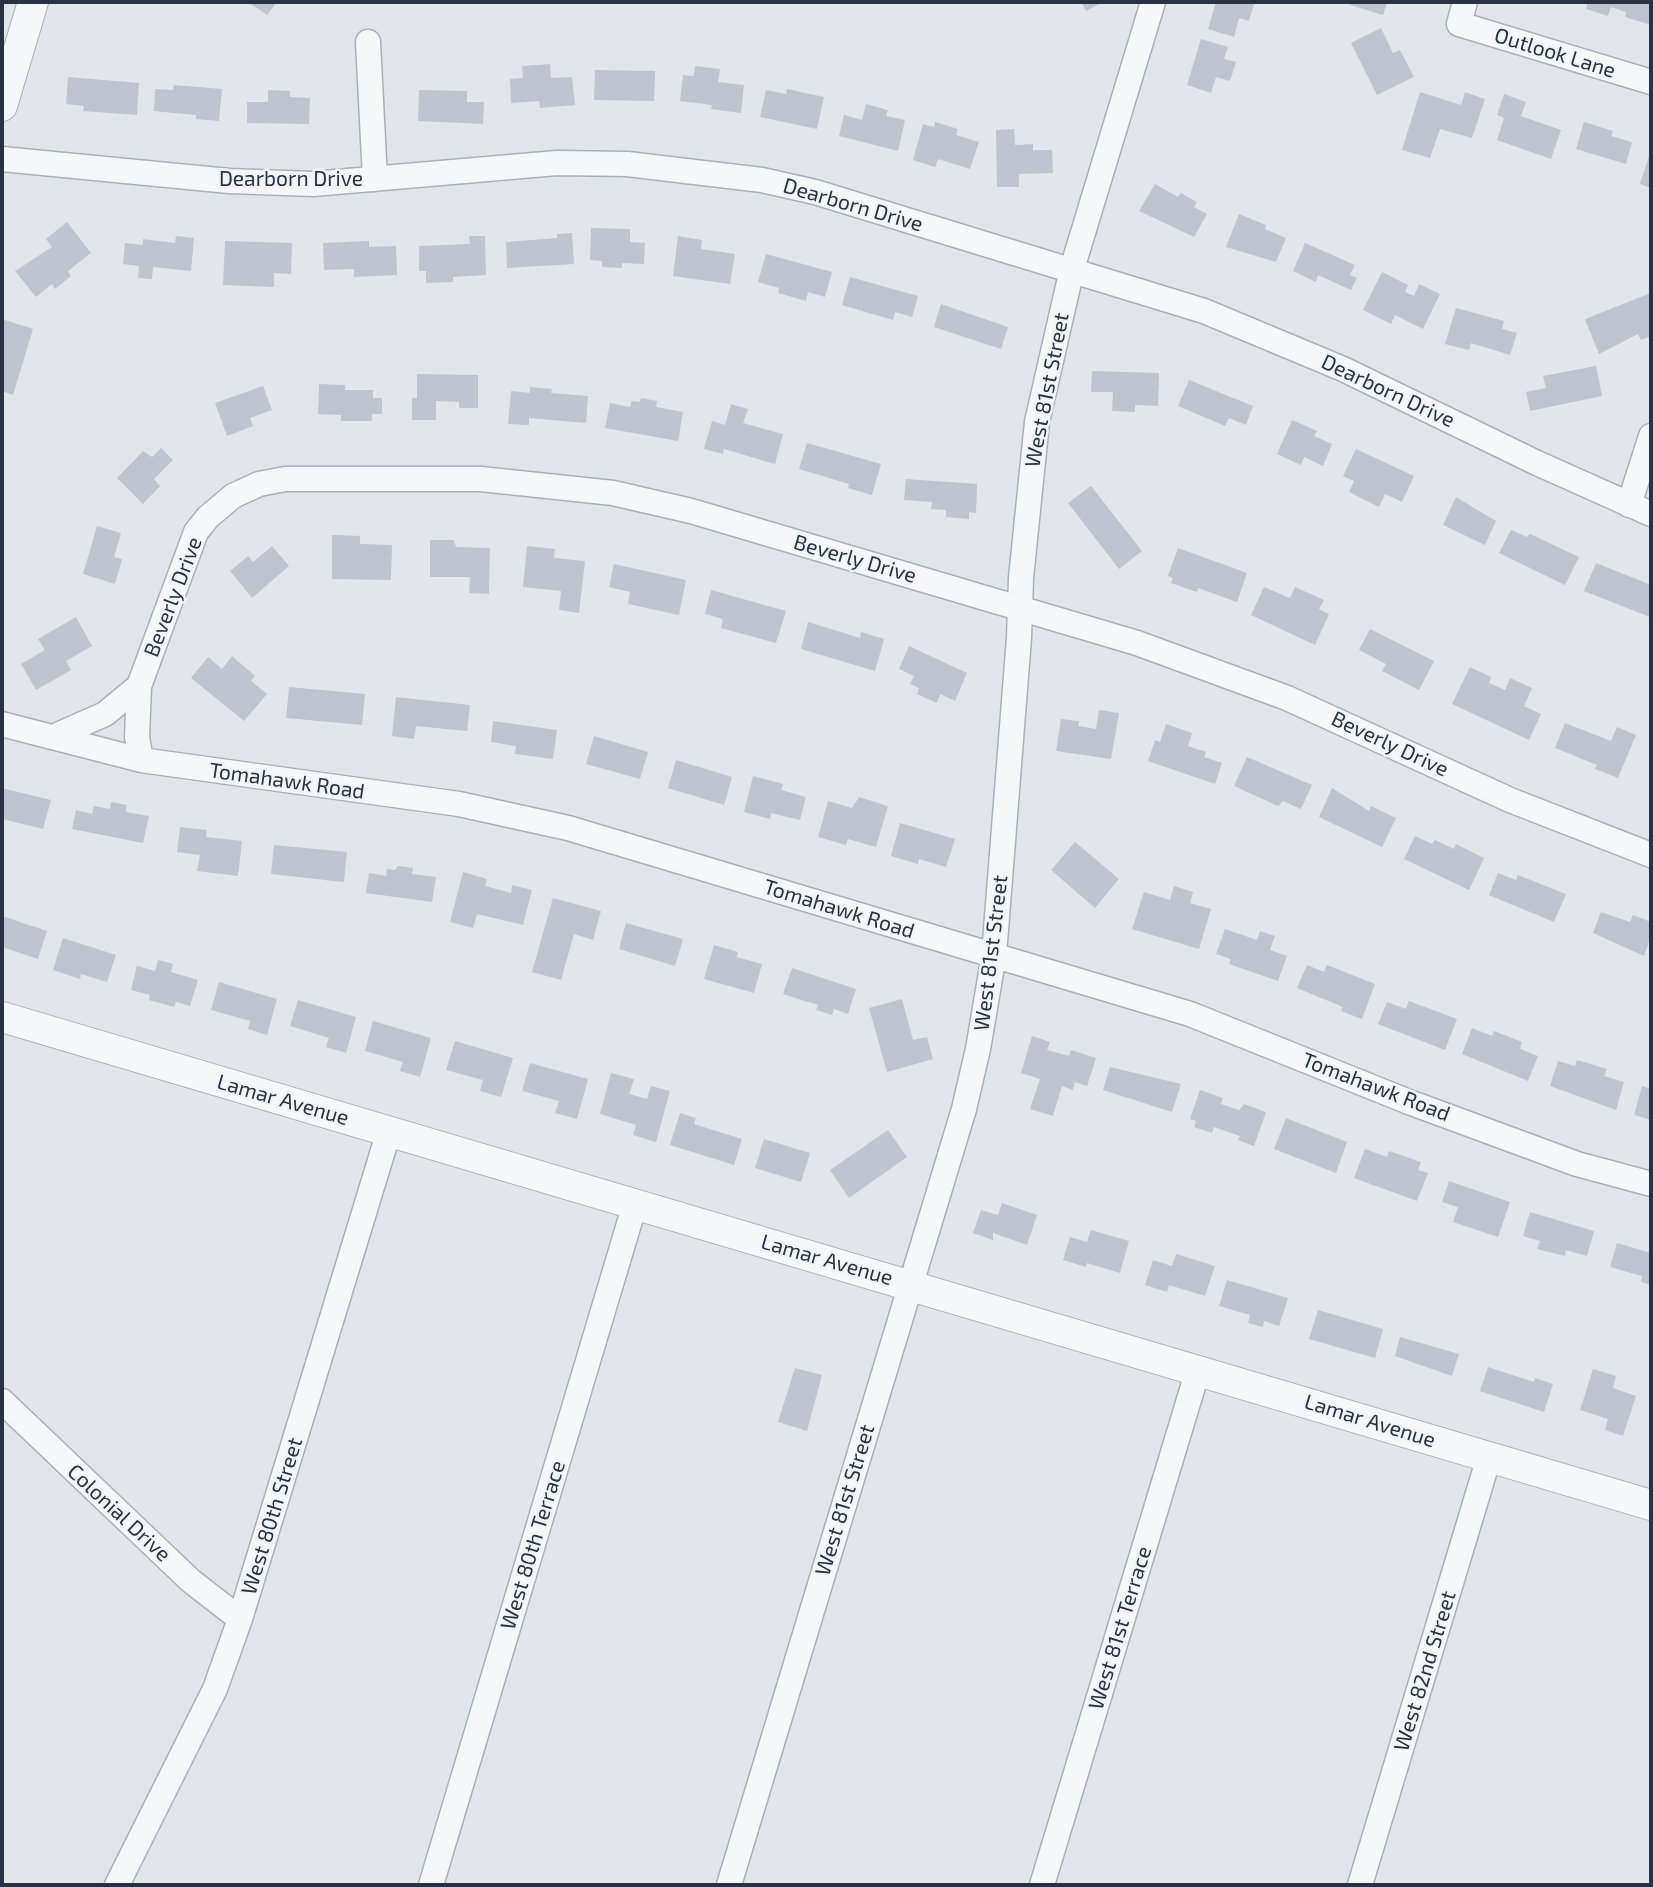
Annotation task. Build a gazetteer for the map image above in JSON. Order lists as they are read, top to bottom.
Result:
{
  "streets": {
    "street": [
      "Outlook Lane",
      "Dearborn Drive",
      "West 81st Street",
      "Beverly Drive",
      "Tomahawk Road",
      "Lamar Avenue",
      "Colonial Drive",
      "West 80th Street",
      "West 80th Terrace",
      "West 81st Terrace",
      "West 82nd Street"
    ]
  },
  "crossings": [
    ["Dearborn Drive", "West 81st Street"],
    ["West 81st Street", "Beverly Drive"],
    ["West 81st Street", "Tomahawk Road"],
    ["West 81st Street", "Lamar Avenue"],
    ["Beverly Drive", "Tomahawk Road"],
    ["Lamar Avenue", "West 80th Street"],
    ["Lamar Avenue", "West 80th Terrace"],
    ["Lamar Avenue", "West 81st Terrace"],
    ["Lamar Avenue", "West 82nd Street"],
    ["Colonial Drive", "West 80th Street"]
  ]
}
